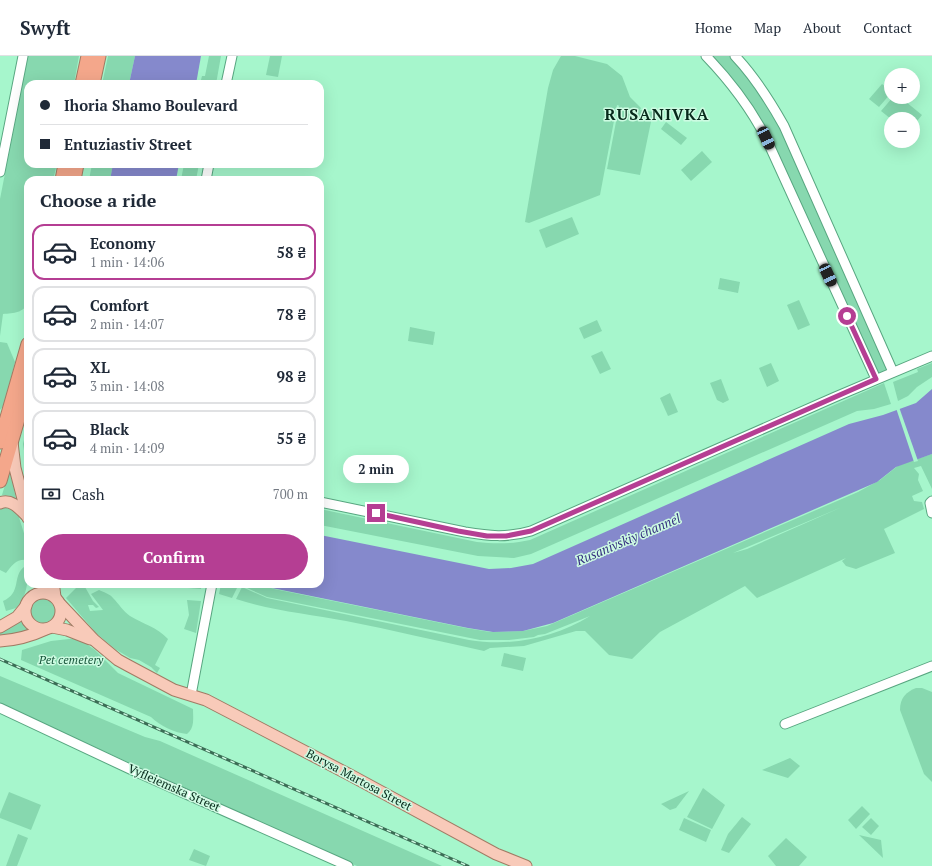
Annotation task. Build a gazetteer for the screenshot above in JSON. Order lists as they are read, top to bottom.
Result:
{
  "streets": {
    "main road": ["Borysa Martosa Street"],
    "street": ["Vyfleiemska Street"]
  },
  "districts": ["RUSANIVKA"],
  "water": ["Rusanivskiy channel"],
  "parks": ["Pet cemetery"],
  "page": {
    "header": "Swyft",
    "nav": [
      "Home",
      "Map",
      "About",
      "Contact"
    ],
    "map_buttons": ["+", "−"],
    "banner": ["Ihoria Shamo Boulevard", "Entuziastiv Street"],
    "heading": "Choose a ride",
    "list": [
      {
        "name": "Economy",
        "note": "1 min · 14:06",
        "value": "58 ₴"
      },
      {
        "name": "Comfort",
        "note": "2 min · 14:07",
        "value": "78 ₴"
      },
      {
        "name": "XL",
        "note": "3 min · 14:08",
        "value": "98 ₴"
      },
      {
        "name": "Black",
        "note": "4 min · 14:09",
        "value": "55 ₴"
      }
    ],
    "bubble": "2 min",
    "pay": ["Cash", "700 m"],
    "buttons": "Confirm"
  }
}
